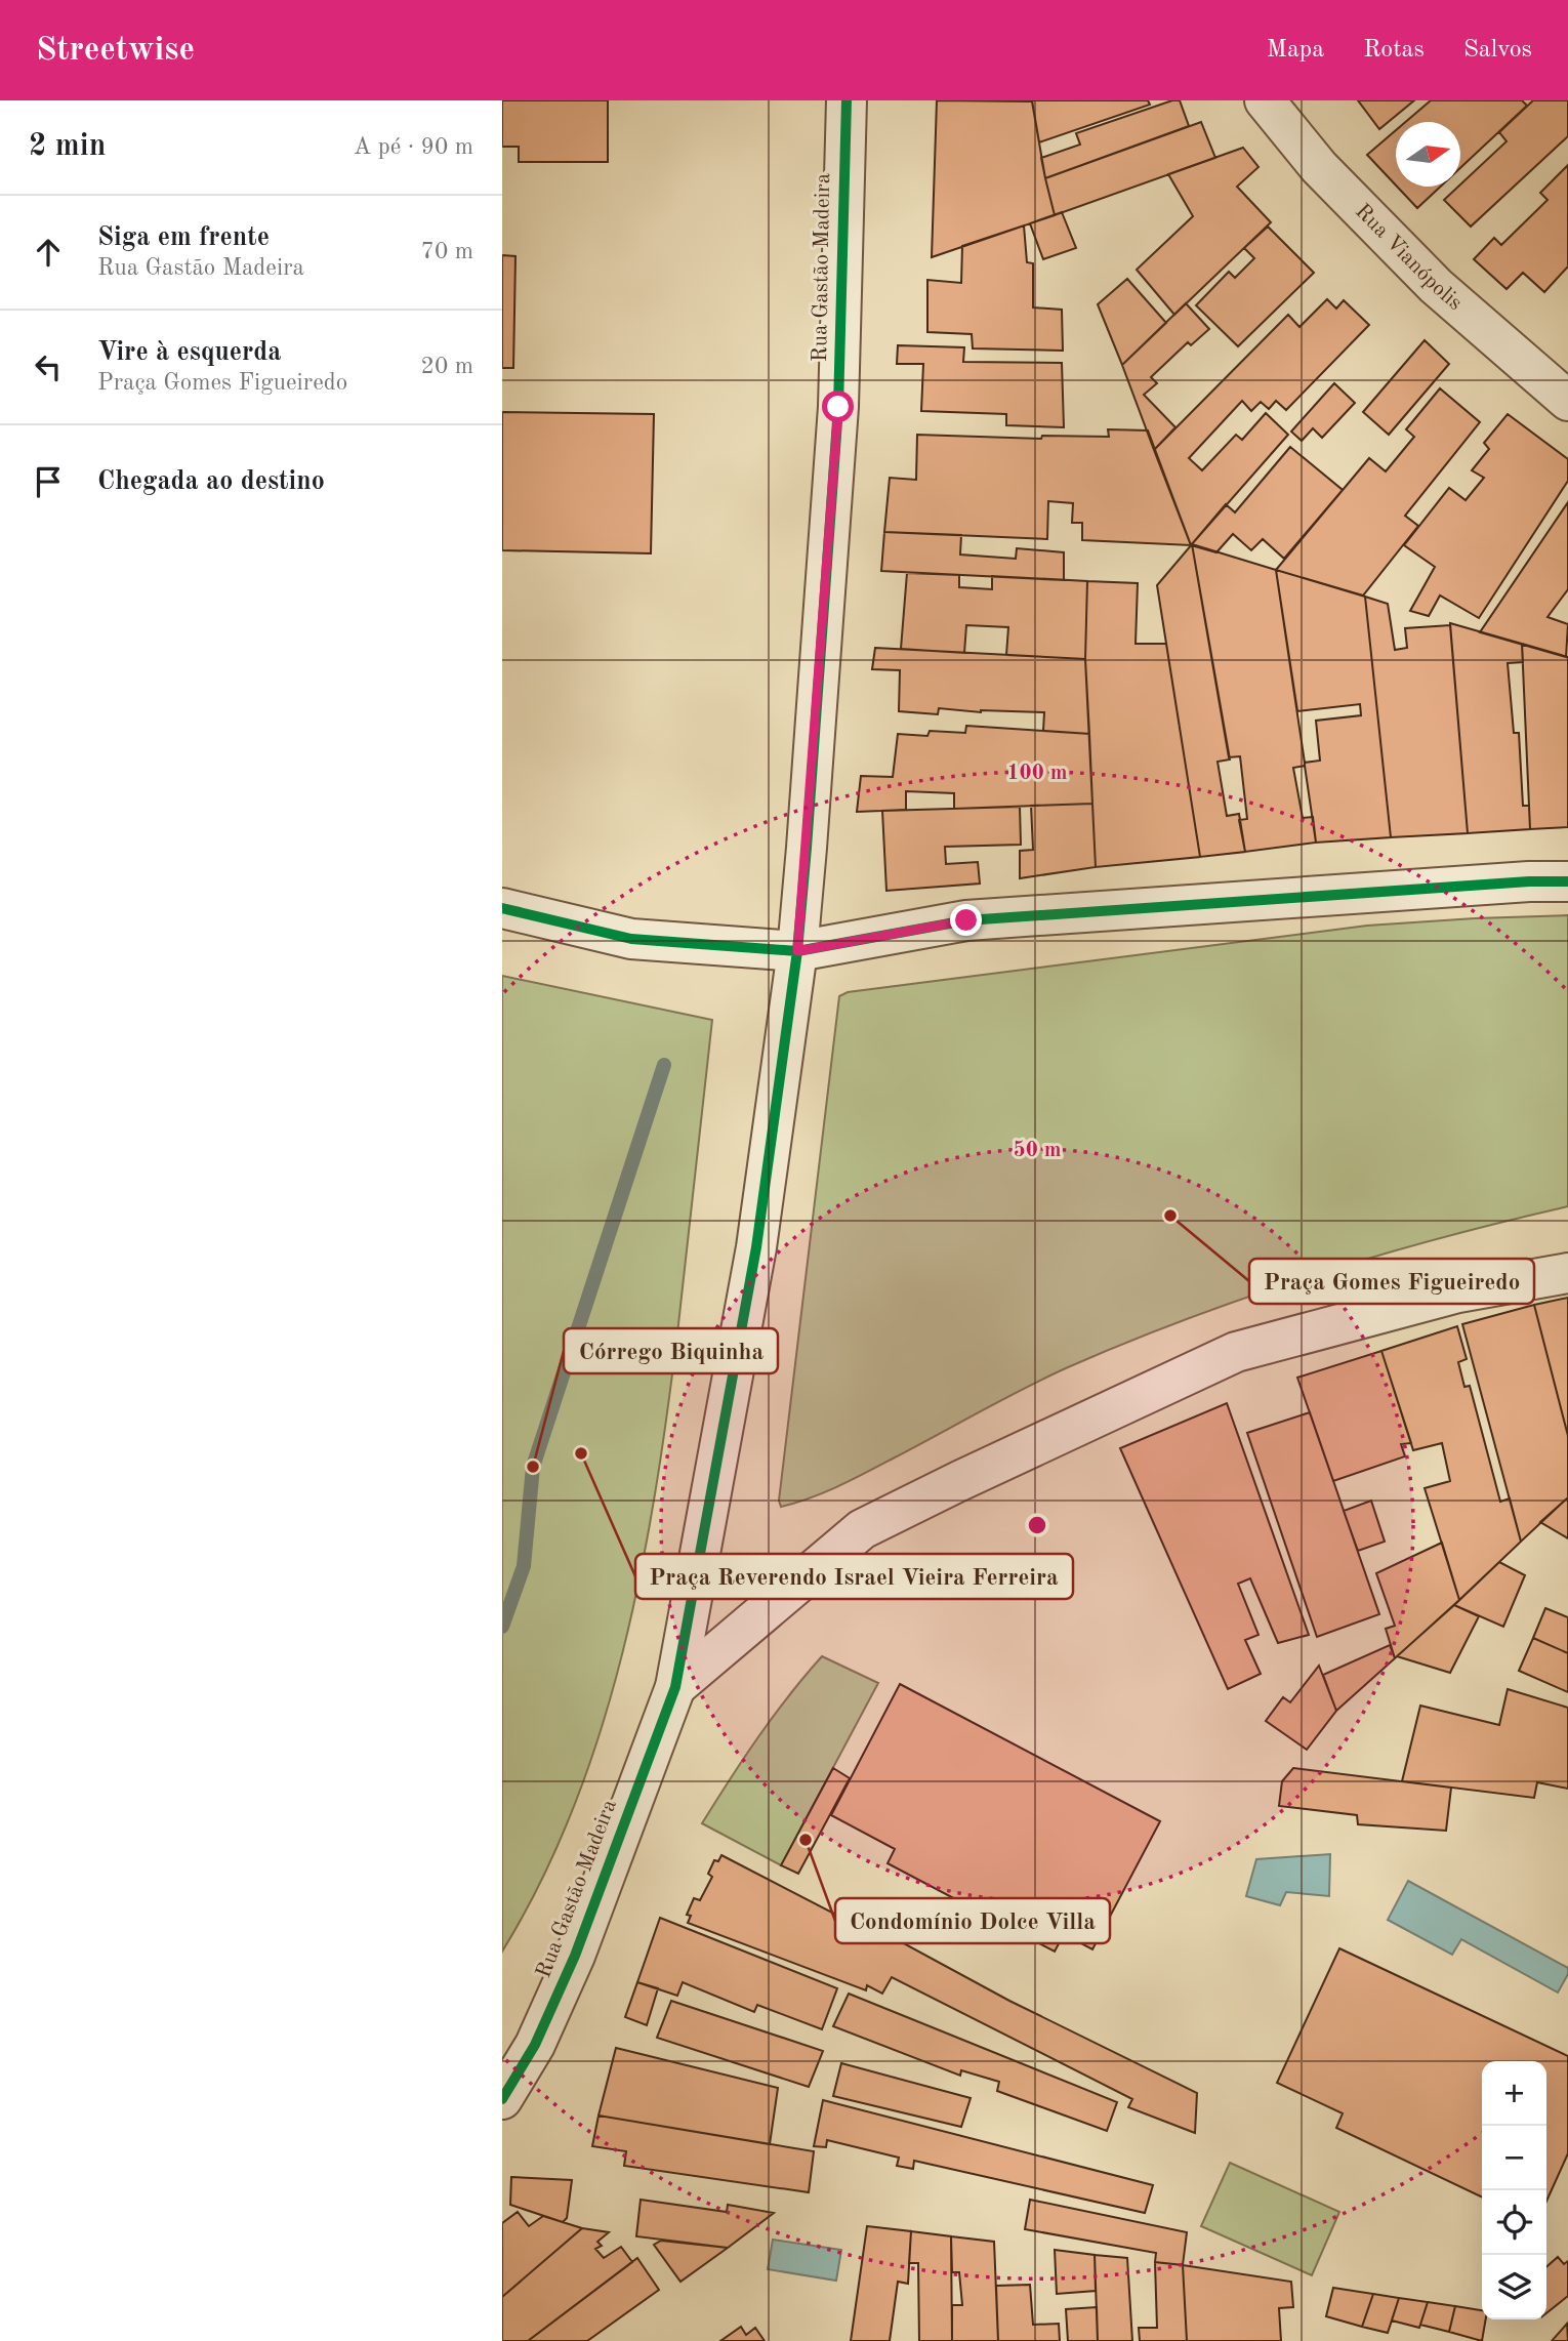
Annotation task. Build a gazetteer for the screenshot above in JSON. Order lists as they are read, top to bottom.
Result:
{
  "streets": {
    "street": ["Rua Vianópolis", "Rua Gastão Madeira"]
  },
  "places": [
    "Praça Gomes Figueiredo",
    "Praça Reverendo Israel Vieira Ferreira",
    "Córrego Biquinha",
    "Condomínio Dolce Villa"
  ],
  "north": "right",
  "page": {
    "header": "Streetwise",
    "nav": ["Mapa", "Rotas", "Salvos"],
    "heading": ["2 min", "A pé · 90 m"],
    "list": [
      ["Siga em frente", "Rua Gastão Madeira", "70 m"],
      ["Vire à esquerda", "Praça Gomes Figueiredo", "20 m"],
      "Chegada ao destino"
    ],
    "map_buttons": ["+", "−"]
  },
  "rings": ["100 m", "50 m"]
}
